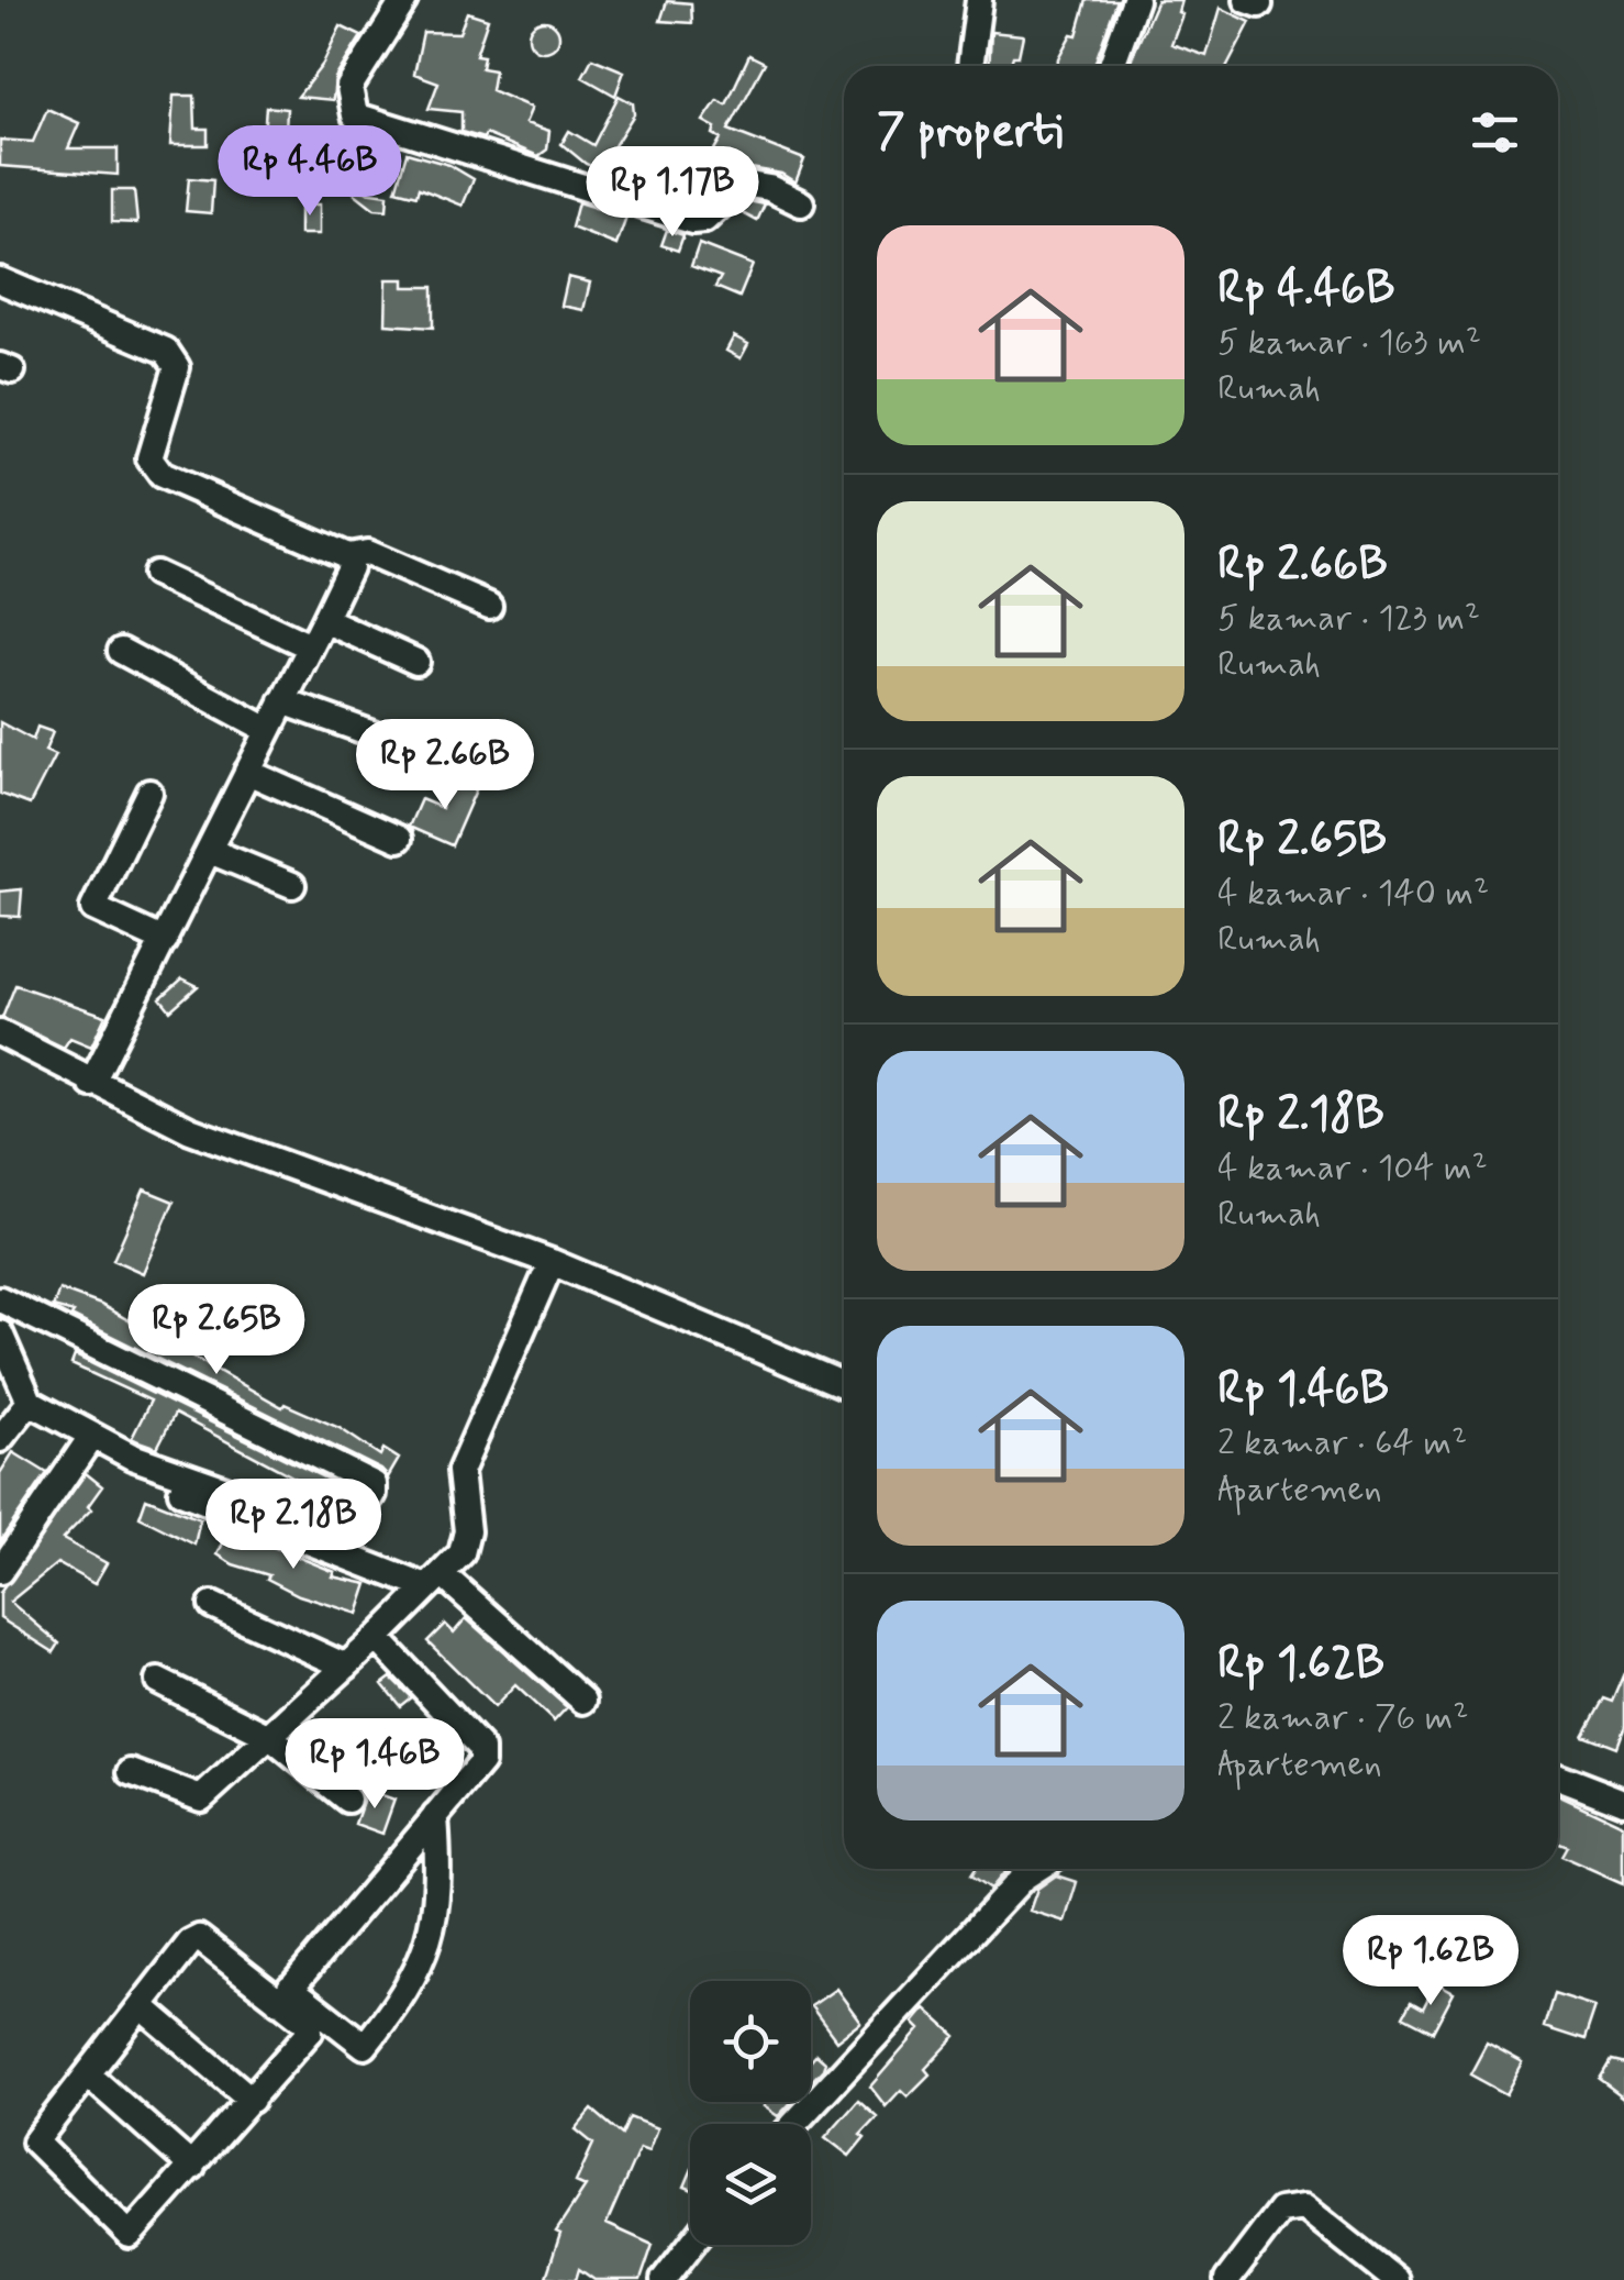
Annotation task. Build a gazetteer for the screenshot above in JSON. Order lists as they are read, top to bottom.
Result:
{
  "page": {
    "heading": "7 properti",
    "price": [
      "Rp 4.46B",
      "Rp 1.17B",
      "Rp 2.66B",
      "Rp 2.65B",
      "Rp 2.18B",
      "Rp 1.46B",
      "Rp 1.62B"
    ],
    "list": [
      {
        "name": "Rp 4.46B",
        "note": "5 kamar · 163 m² · Rumah"
      },
      {
        "name": "Rp 2.66B",
        "note": "5 kamar · 123 m² · Rumah"
      },
      {
        "name": "Rp 2.65B",
        "note": "4 kamar · 140 m² · Rumah"
      },
      {
        "name": "Rp 2.18B",
        "note": "4 kamar · 104 m² · Rumah"
      },
      {
        "name": "Rp 1.46B",
        "note": "2 kamar · 64 m² · Apartemen"
      },
      {
        "name": "Rp 1.62B",
        "note": "2 kamar · 76 m² · Apartemen"
      }
    ]
  }
}
